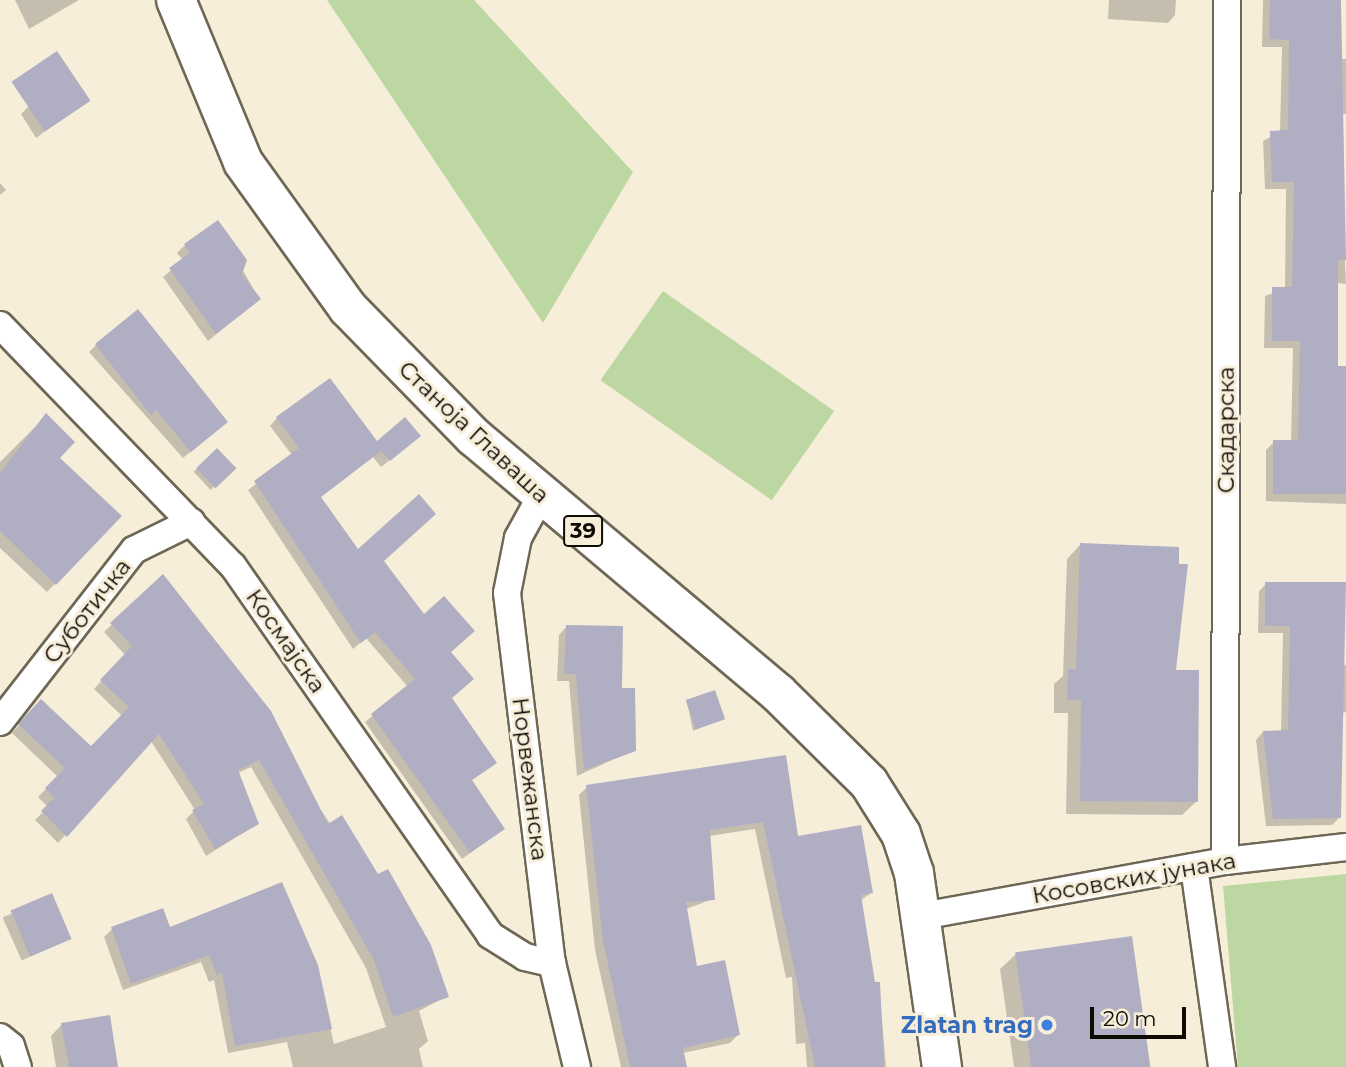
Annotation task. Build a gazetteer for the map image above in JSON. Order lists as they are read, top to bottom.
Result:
{
  "streets": {
    "main road": ["Станоја Главаша", "39"],
    "street": [
      "Скадарска",
      "Суботичка",
      "Космајска",
      "Норвежанска",
      "Косовских јунака"
    ]
  },
  "crossings": [
    ["Скадарска", "Косовских јунака"],
    ["Станоја Главаша", "Норвежанска"],
    ["Станоја Главаша", "Косовских јунака"],
    ["Суботичка", "Космајска"],
    ["Космајска", "Норвежанска"]
  ],
  "places": ["Zlatan trag"],
  "scale_bar": "20 m"
}
